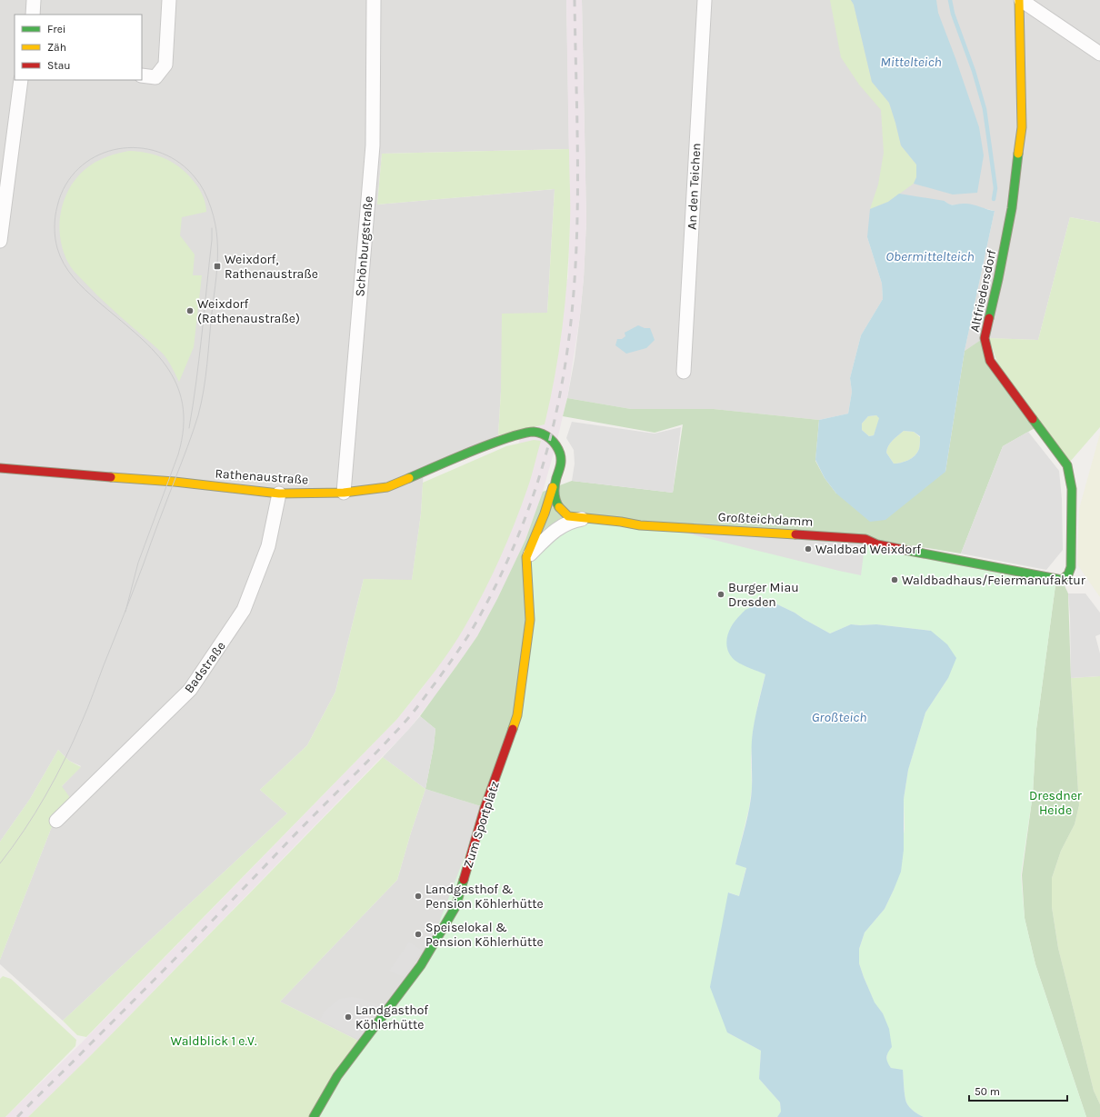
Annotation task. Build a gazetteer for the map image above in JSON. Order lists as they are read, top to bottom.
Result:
{
  "streets": {
    "street": [
      "An den Teichen",
      "Schönburgstraße",
      "Altfriedersdorf",
      "Rathenaustraße",
      "Großteichdamm",
      "Badstraße",
      "Zum Sportplatz"
    ]
  },
  "crossings": [
    ["Schönburgstraße", "Rathenaustraße"],
    ["Altfriedersdorf", "Großteichdamm"],
    ["Rathenaustraße", "Großteichdamm"],
    ["Rathenaustraße", "Badstraße"],
    ["Großteichdamm", "Zum Sportplatz"]
  ],
  "water": ["Mittelteich", "Obermittelteich", "Großteich"],
  "parks": ["Dresdner Heide", "Waldblick 1 e.V."],
  "places": {
    "transit": ["Weixdorf, Rathenaustraße"],
    "other": [
      "Weixdorf (Rathenaustraße)",
      "Waldbad Weixdorf",
      "Waldbadhaus/Feiermanufaktur",
      "Burger Miau Dresden",
      "Landgasthof & Pension Köhlerhütte",
      "Speiselokal & Pension Köhlerhütte",
      "Landgasthof Köhlerhütte"
    ]
  },
  "legend": ["Frei", "Zäh", "Stau"],
  "scale_bar": "50 m"
}
